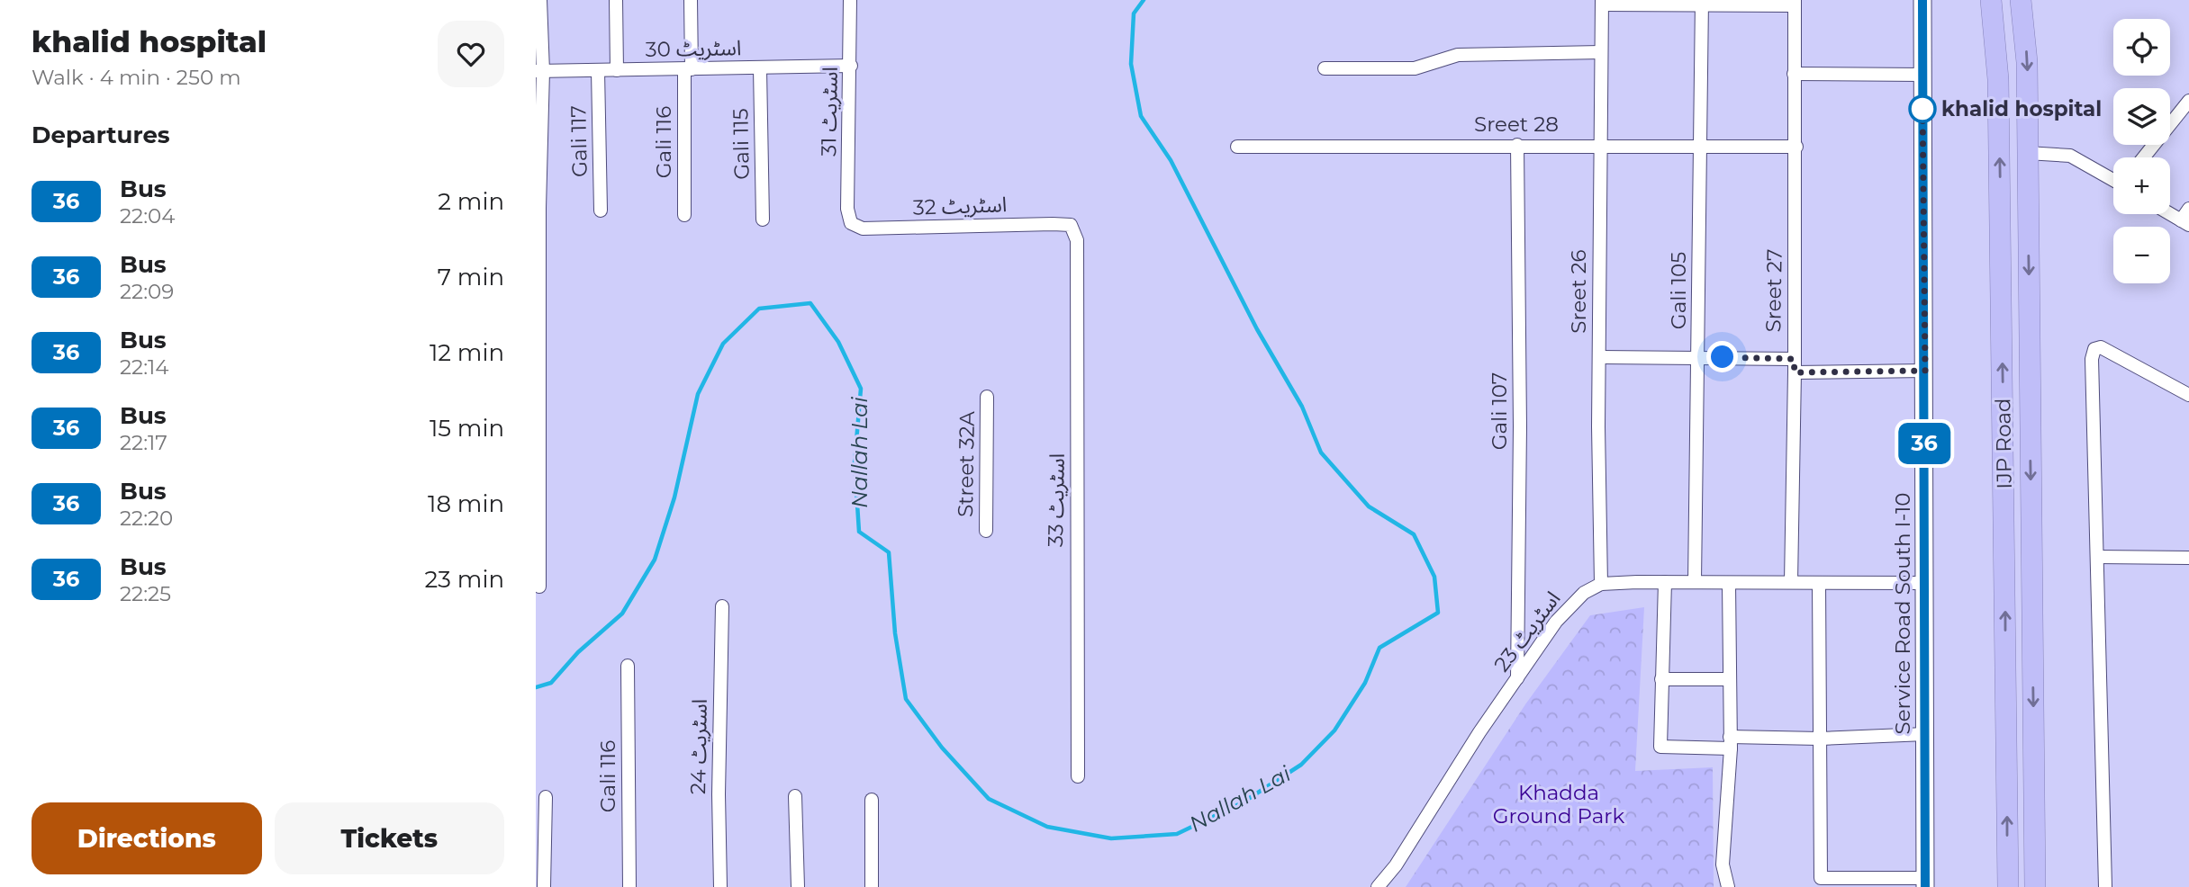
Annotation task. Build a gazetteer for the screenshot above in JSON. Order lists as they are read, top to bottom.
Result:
{
  "streets": {
    "highway": ["IJP Road"],
    "main road": ["Service Road South I-10"],
    "street": [
      "اسٹریٹ 30",
      "اسٹریٹ 31",
      "Sreet 28",
      "Gali 117",
      "Gali 116",
      "Gali 115",
      "اسٹریٹ 32",
      "Gali 105",
      "Sreet 27",
      "Sreet 26",
      "Gali 107",
      "Street 32A",
      "اسٹریٹ 33",
      "اسٹریٹ 23",
      "اسٹریٹ 24"
    ]
  },
  "crossings": [
    ["اسٹریٹ 30", "اسٹریٹ 31"],
    ["اسٹریٹ 30", "Gali 117"],
    ["اسٹریٹ 30", "Gali 116"],
    ["اسٹریٹ 30", "Gali 115"],
    ["اسٹریٹ 31", "اسٹریٹ 32"],
    ["Sreet 28", "Gali 105"],
    ["Sreet 28", "Sreet 27"],
    ["Sreet 28", "Sreet 26"],
    ["Sreet 28", "Gali 107"],
    ["اسٹریٹ 32", "اسٹریٹ 33"],
    ["Sreet 26", "اسٹریٹ 23"],
    ["Gali 107", "اسٹریٹ 23"]
  ],
  "water": ["Nallah Lai"],
  "parks": ["Khadda Ground Park"],
  "places": ["khalid hospital"],
  "lines": ["bus line 36"],
  "page": {
    "heading": [
      ["khalid hospital", "Walk · 4 min · 250 m"],
      "Departures"
    ],
    "on_map": "36",
    "map_buttons": ["+", "−"],
    "list": [
      {
        "mark": "36",
        "name": "Bus",
        "note": "22:04",
        "value": "2 min"
      },
      {
        "mark": "36",
        "name": "Bus",
        "note": "22:09",
        "value": "7 min"
      },
      {
        "mark": "36",
        "name": "Bus",
        "note": "22:14",
        "value": "12 min"
      },
      {
        "mark": "36",
        "name": "Bus",
        "note": "22:17",
        "value": "15 min"
      },
      {
        "mark": "36",
        "name": "Bus",
        "note": "22:20",
        "value": "18 min"
      },
      {
        "mark": "36",
        "name": "Bus",
        "note": "22:25",
        "value": "23 min"
      }
    ],
    "buttons": ["Directions", "Tickets"]
  }
}
